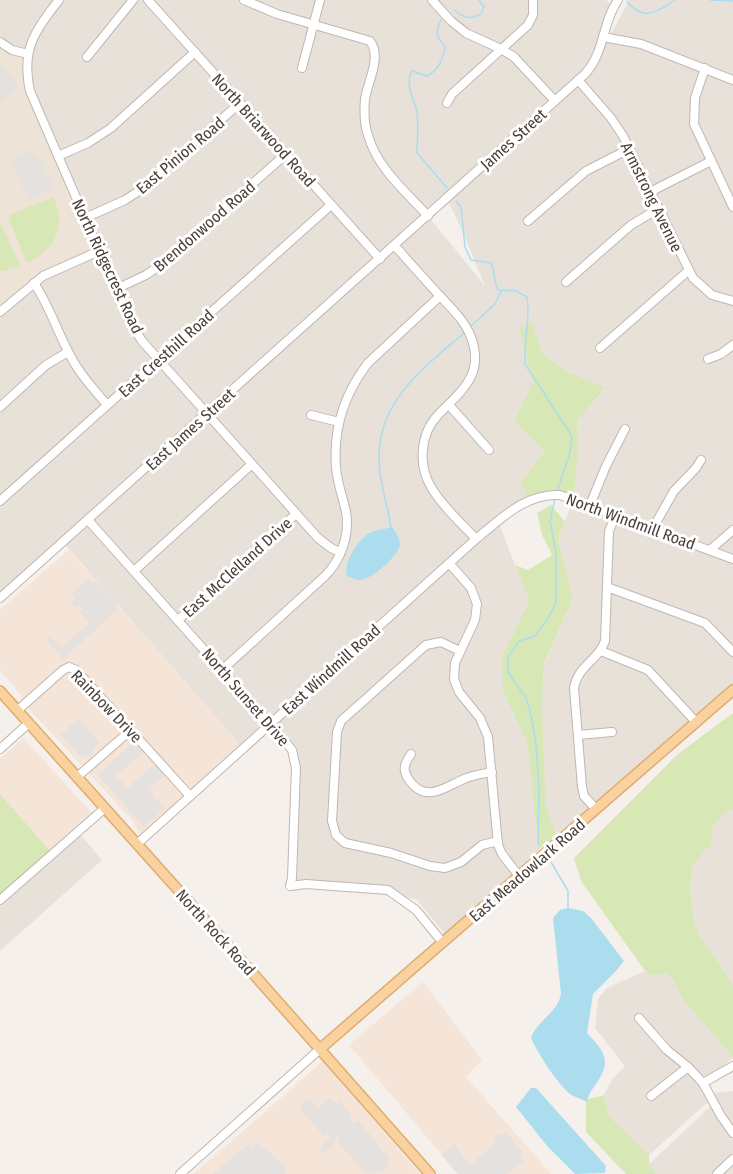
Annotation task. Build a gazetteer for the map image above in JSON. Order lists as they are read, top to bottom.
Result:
{
  "streets": {
    "main road": ["East Meadowlark Road", "North Rock Road"],
    "street": [
      "North Briarwood Road",
      "James Street",
      "East Pinion Road",
      "Armstrong Avenue",
      "Brendonwood Road",
      "North Ridgecrest Road",
      "East Cresthill Road",
      "East James Street",
      "North Windmill Road",
      "East McClelland Drive",
      "East Windmill Road",
      "North Sunset Drive",
      "Rainbow Drive"
    ]
  },
  "crossings": [
    ["North Briarwood Road", "James Street"],
    ["North Briarwood Road", "East Pinion Road"],
    ["North Briarwood Road", "Brendonwood Road"],
    ["North Briarwood Road", "East Cresthill Road"],
    ["North Briarwood Road", "East James Street"],
    ["James Street", "Armstrong Avenue"],
    ["James Street", "East James Street"],
    ["East Pinion Road", "North Ridgecrest Road"],
    ["Brendonwood Road", "North Ridgecrest Road"],
    ["North Ridgecrest Road", "East Cresthill Road"],
    ["North Ridgecrest Road", "East James Street"],
    ["North Ridgecrest Road", "East McClelland Drive"],
    ["East James Street", "North Sunset Drive"],
    ["North Windmill Road", "East Windmill Road"],
    ["East McClelland Drive", "North Sunset Drive"],
    ["East Windmill Road", "North Sunset Drive"],
    ["East Windmill Road", "Rainbow Drive"],
    ["East Windmill Road", "North Rock Road"],
    ["North Sunset Drive", "East Meadowlark Road"],
    ["Rainbow Drive", "North Rock Road"],
    ["East Meadowlark Road", "North Rock Road"]
  ]
}
